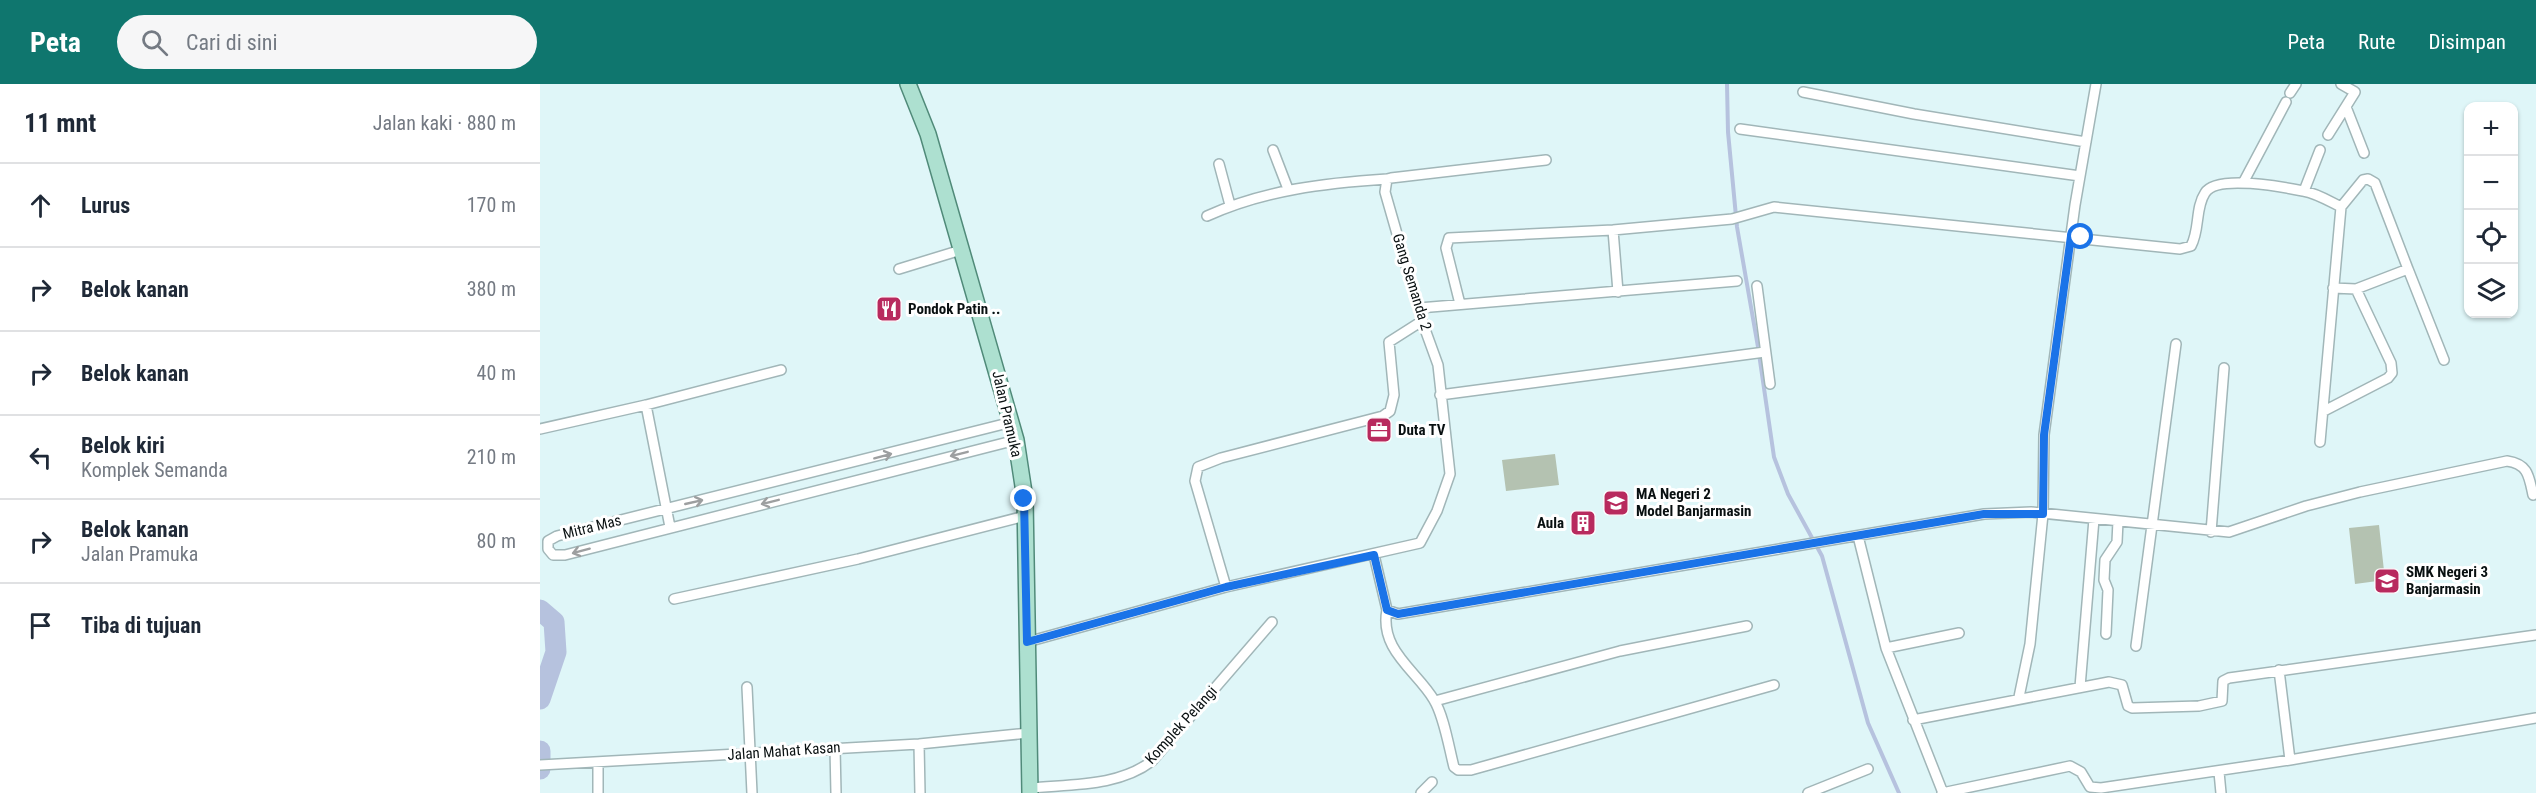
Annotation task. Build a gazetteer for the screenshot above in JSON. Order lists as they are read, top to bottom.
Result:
{
  "streets": {
    "main road": ["Jalan Pramuka"],
    "street": [
      "Gang Semanda 2",
      "Mitra Mas",
      "Komplek Pelangi",
      "Jalan Mahat Kasan"
    ]
  },
  "crossings": [
    ["Jalan Pramuka", "Mitra Mas"],
    ["Jalan Pramuka", "Komplek Pelangi"],
    ["Jalan Pramuka", "Jalan Mahat Kasan"]
  ],
  "places": {
    "restaurant": ["Pondok Patin .."],
    "office": ["Duta TV"],
    "school or university": ["MA Negeri 2 Model Banjarmasin", "SMK Negeri 3 Banjarmasin"],
    "building": ["Aula"]
  },
  "page": {
    "header": "Peta",
    "search": "Cari di sini",
    "nav": ["Peta", "Rute", "Disimpan"],
    "heading": ["11 mnt", "Jalan kaki · 880 m"],
    "map_buttons": ["+", "−"],
    "list": [
      ["Lurus", "170 m"],
      ["Belok kanan", "380 m"],
      ["Belok kanan", "40 m"],
      ["Belok kiri", "Komplek Semanda", "210 m"],
      ["Belok kanan", "Jalan Pramuka", "80 m"],
      "Tiba di tujuan"
    ]
  }
}
